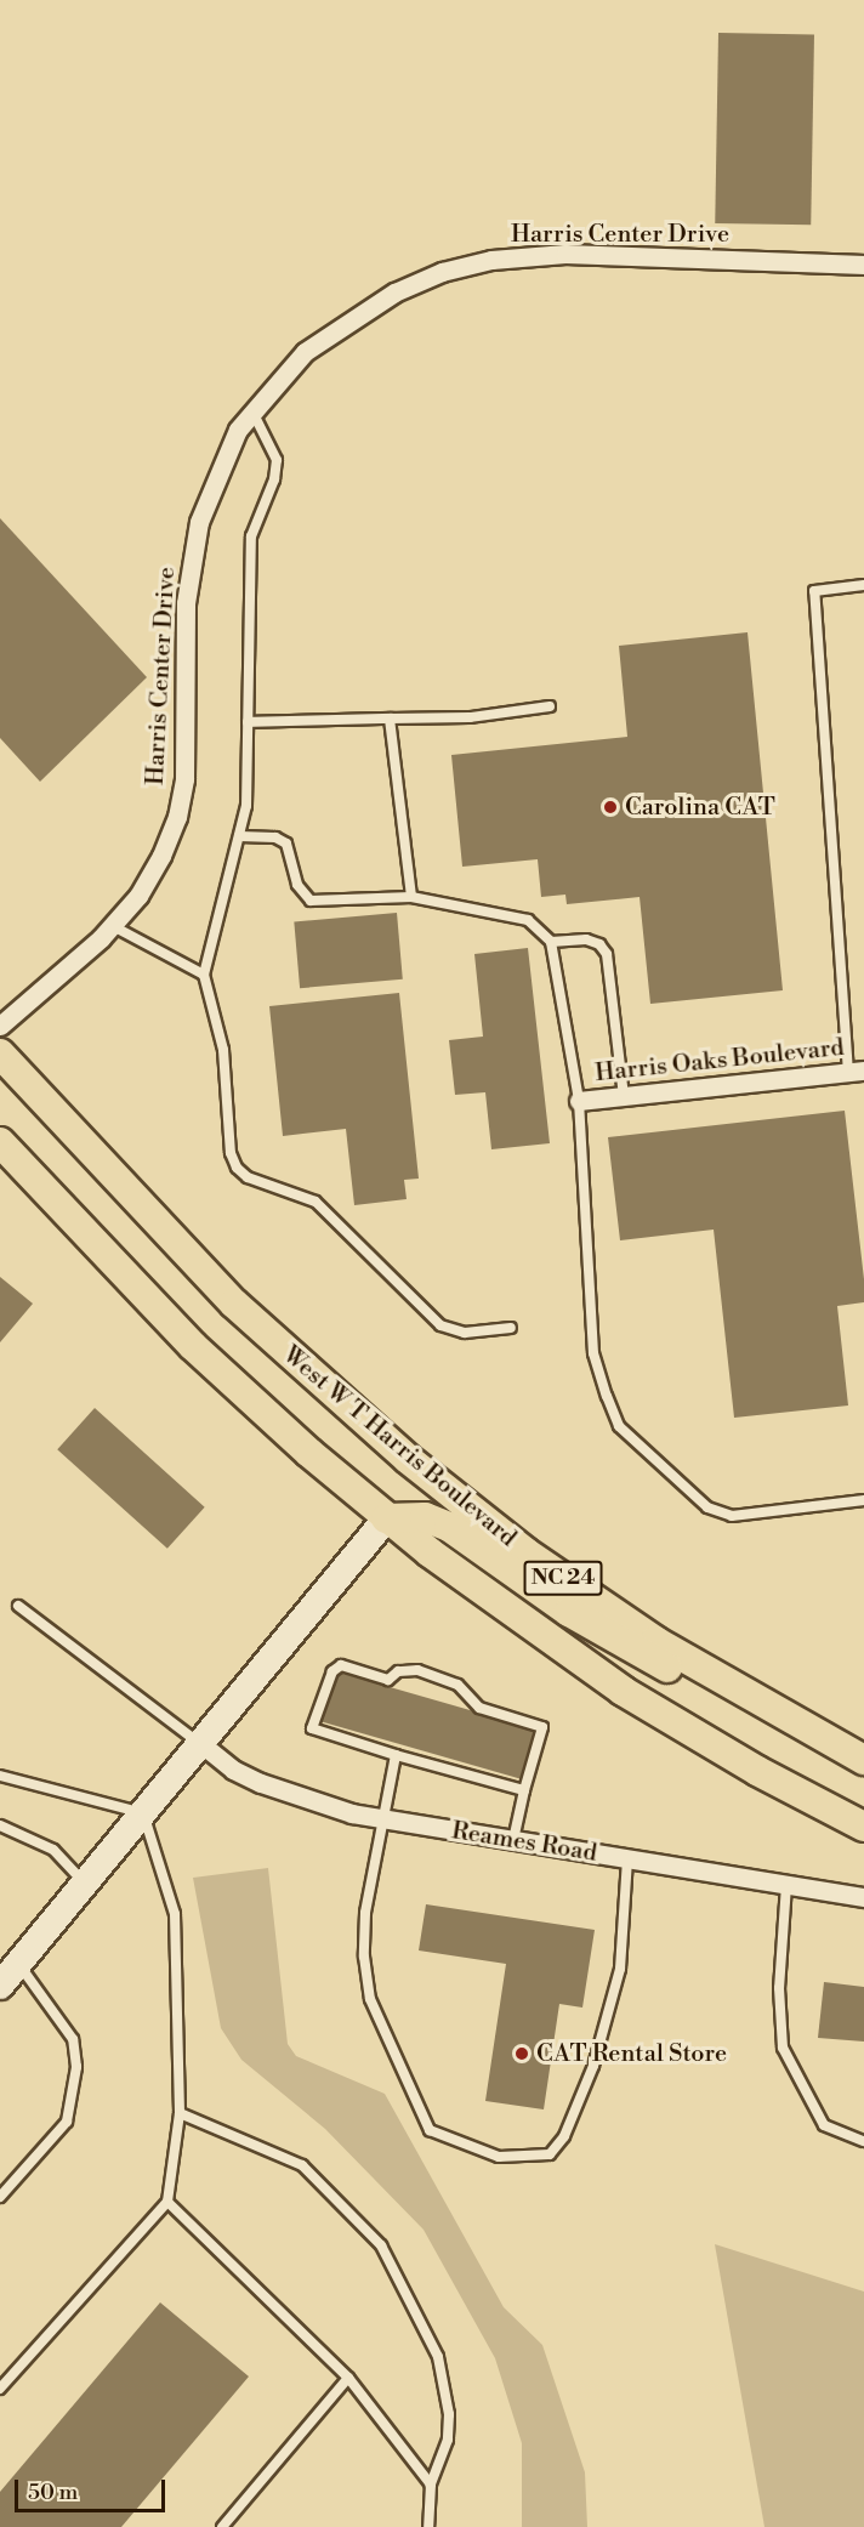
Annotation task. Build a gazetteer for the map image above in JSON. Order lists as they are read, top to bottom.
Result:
{
  "streets": {
    "main road": ["West W T Harris Boulevard", "NC 24"],
    "street": ["Harris Center Drive", "Harris Oaks Boulevard", "Reames Road"]
  },
  "places": ["Carolina CAT", "CAT Rental Store"],
  "scale_bar": "50 m"
}
